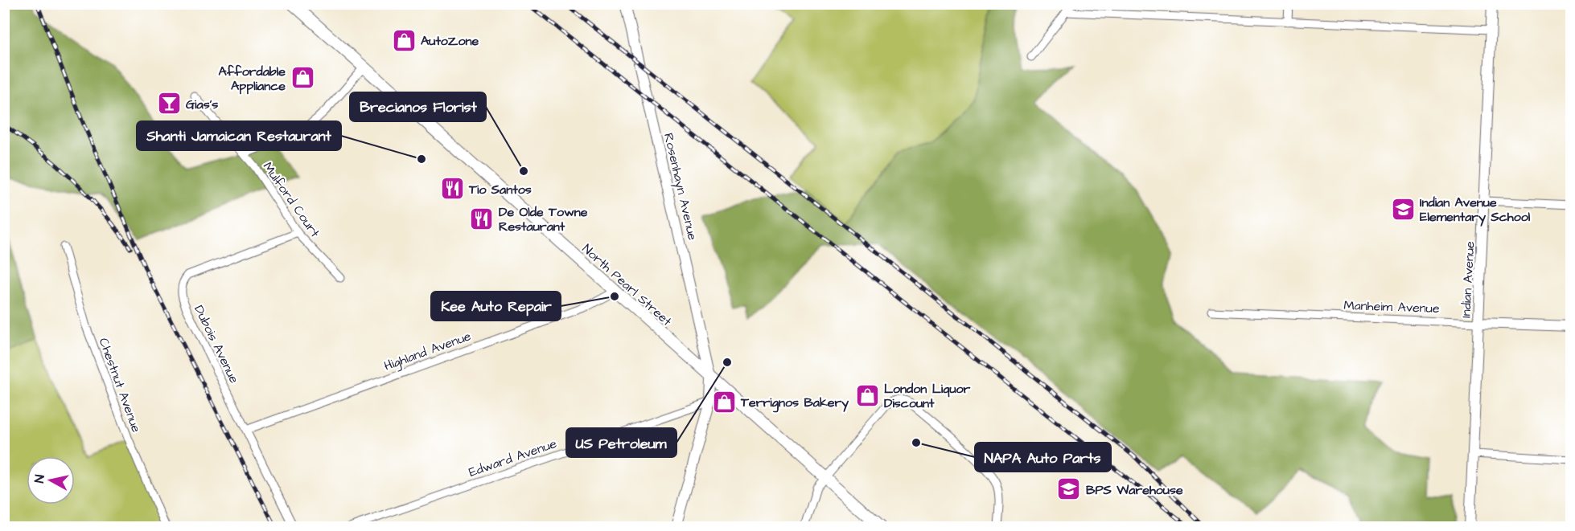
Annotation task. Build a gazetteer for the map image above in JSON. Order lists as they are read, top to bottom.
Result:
{
  "streets": {
    "main road": ["North Pearl Street"],
    "street": [
      "Rosenhayn Avenue",
      "Mulford Court",
      "Indian Avenue",
      "Manheim Avenue",
      "Dubois Avenue",
      "Highland Avenue",
      "Chestnut Avenue",
      "Edward Avenue"
    ]
  },
  "crossings": [
    ["Rosenhayn Avenue", "North Pearl Street"],
    ["Rosenhayn Avenue", "Edward Avenue"],
    ["Mulford Court", "Dubois Avenue"],
    ["Indian Avenue", "Manheim Avenue"],
    ["North Pearl Street", "Highland Avenue"],
    ["Dubois Avenue", "Highland Avenue"]
  ],
  "places": {
    "shop": [
      "AutoZone",
      "Affordable Appliance",
      "London Liquor Discount",
      "Terrignos Bakery"
    ],
    "bar": ["Gias's"],
    "other": [
      "Shanti Jamaican Restaurant",
      "Brecianos Florist",
      "Kee Auto Repair",
      "US Petroleum",
      "NAPA Auto Parts"
    ],
    "restaurant": ["Tio Santos", "De Olde Towne Restaurant"],
    "school or university": ["Indian Avenue Elementary School", "BPS Warehouse"]
  },
  "north": "left"
}
